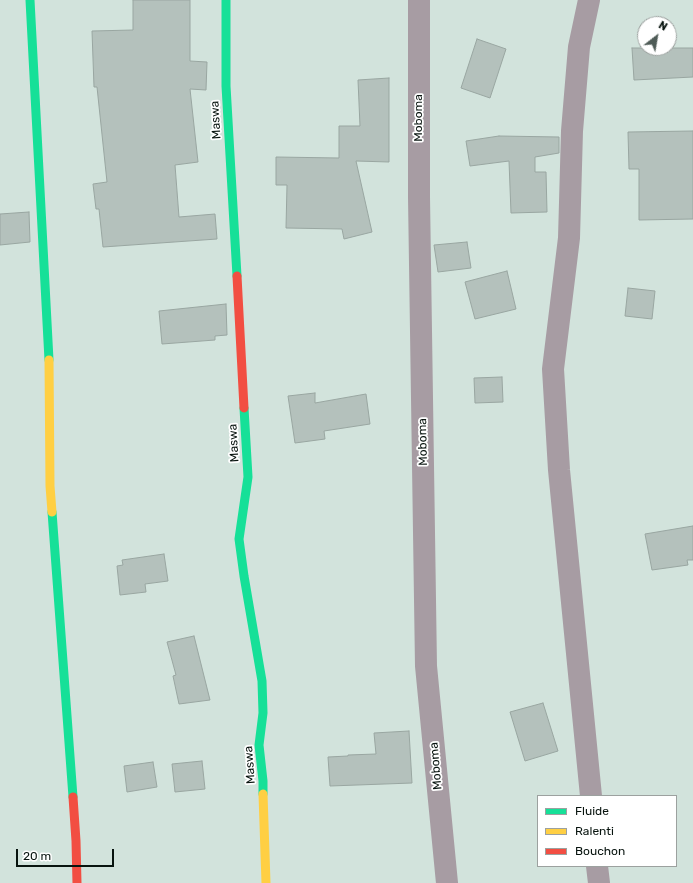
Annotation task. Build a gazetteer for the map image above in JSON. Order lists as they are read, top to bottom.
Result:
{
  "streets": {
    "street": ["Moboma", "Maswa"]
  },
  "legend": ["Fluide", "Ralenti", "Bouchon"],
  "scale_bar": "20 m",
  "north": "top right"
}
